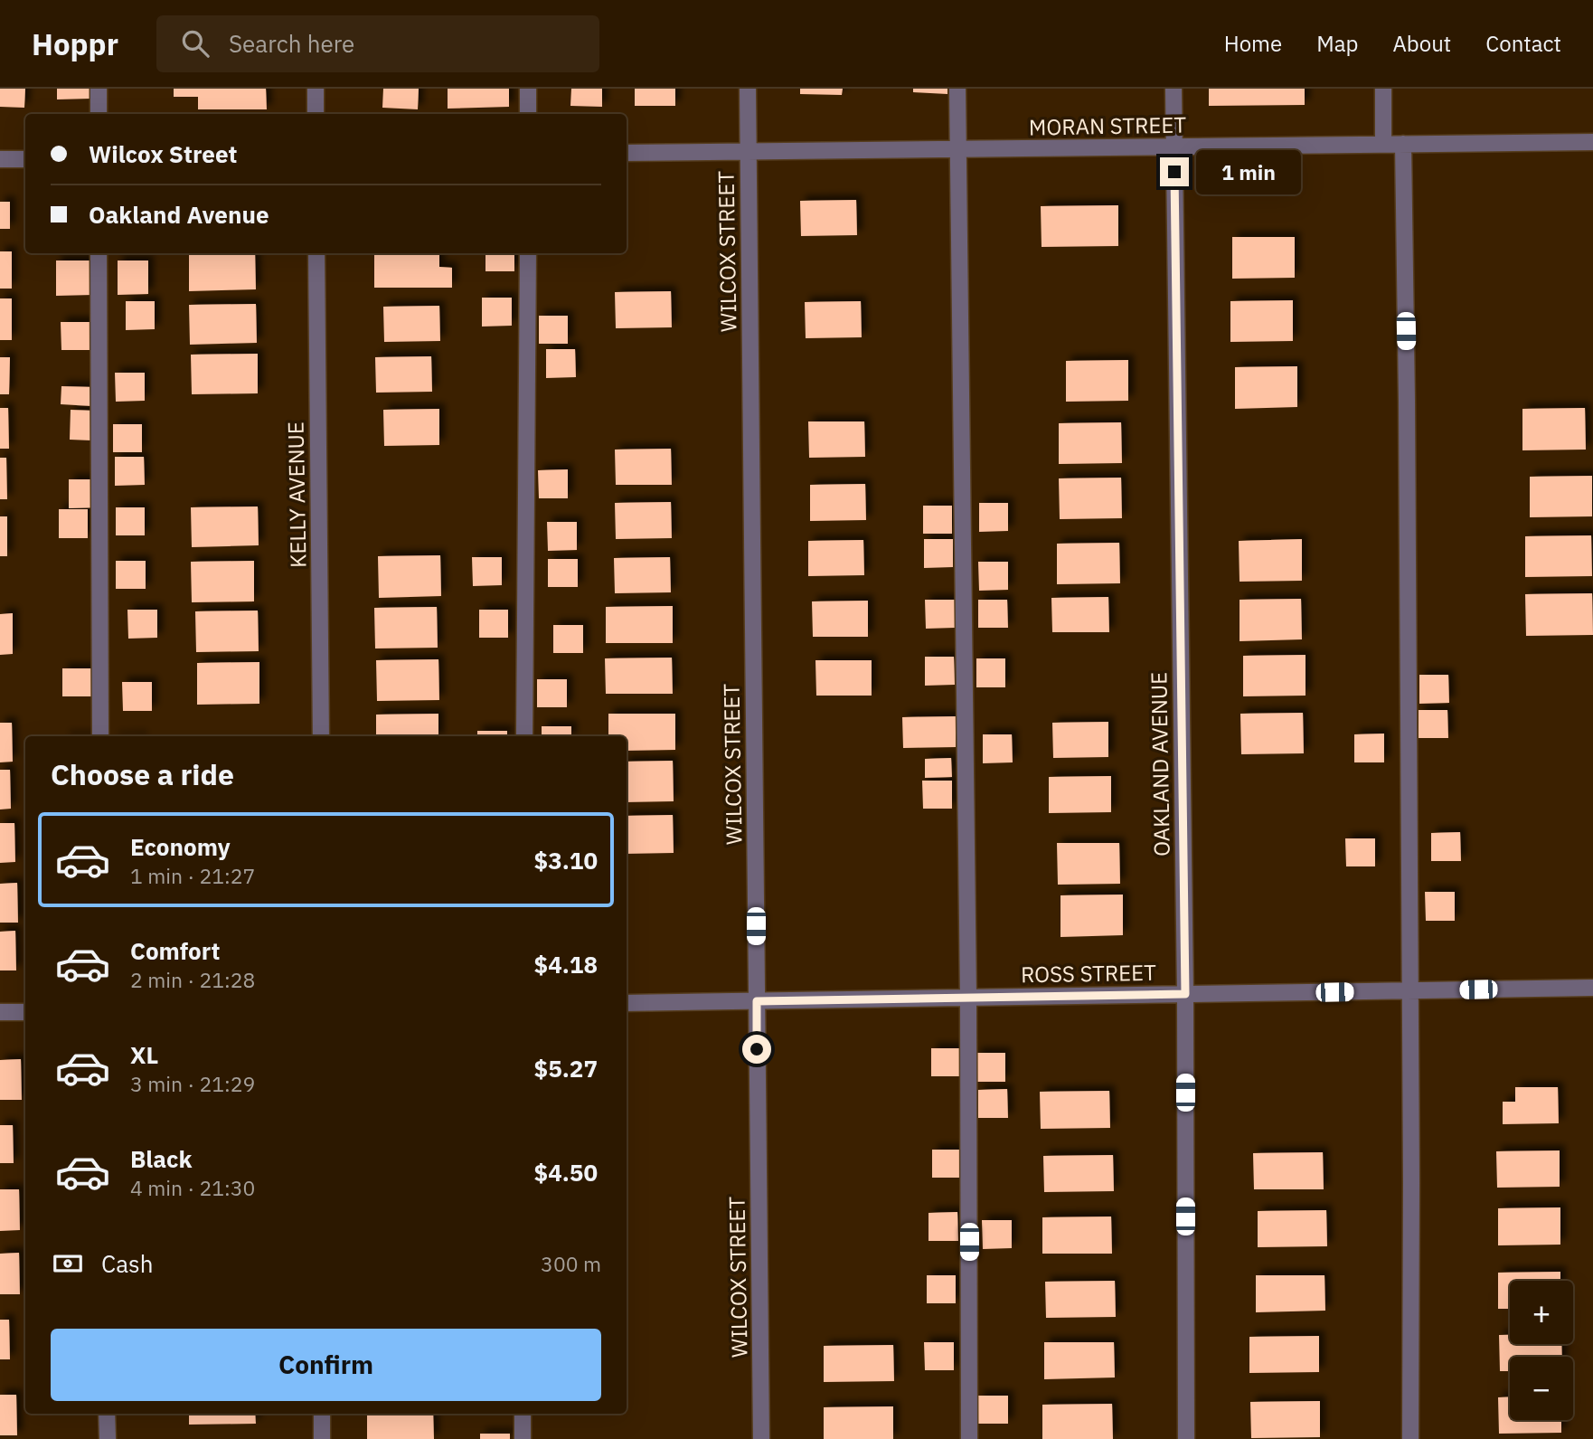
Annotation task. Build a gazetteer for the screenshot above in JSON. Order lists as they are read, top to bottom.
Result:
{
  "streets": {
    "street": [
      "MORAN STREET",
      "WILCOX STREET",
      "KELLY AVENUE",
      "OAKLAND AVENUE",
      "ROSS STREET"
    ]
  },
  "crossings": [
    ["MORAN STREET", "WILCOX STREET"],
    ["MORAN STREET", "OAKLAND AVENUE"],
    ["WILCOX STREET", "ROSS STREET"],
    ["OAKLAND AVENUE", "ROSS STREET"]
  ],
  "page": {
    "header": "Hoppr",
    "search": "Search here",
    "nav": [
      "Home",
      "Map",
      "About",
      "Contact"
    ],
    "banner": ["Wilcox Street", "Oakland Avenue"],
    "bubble": "1 min",
    "heading": "Choose a ride",
    "list": [
      {
        "name": "Economy",
        "note": "1 min · 21:27",
        "value": "$3.10"
      },
      {
        "name": "Comfort",
        "note": "2 min · 21:28",
        "value": "$4.18"
      },
      {
        "name": "XL",
        "note": "3 min · 21:29",
        "value": "$5.27"
      },
      {
        "name": "Black",
        "note": "4 min · 21:30",
        "value": "$4.50"
      }
    ],
    "pay": ["Cash", "300 m"],
    "map_buttons": ["+", "−"],
    "buttons": "Confirm"
  }
}
